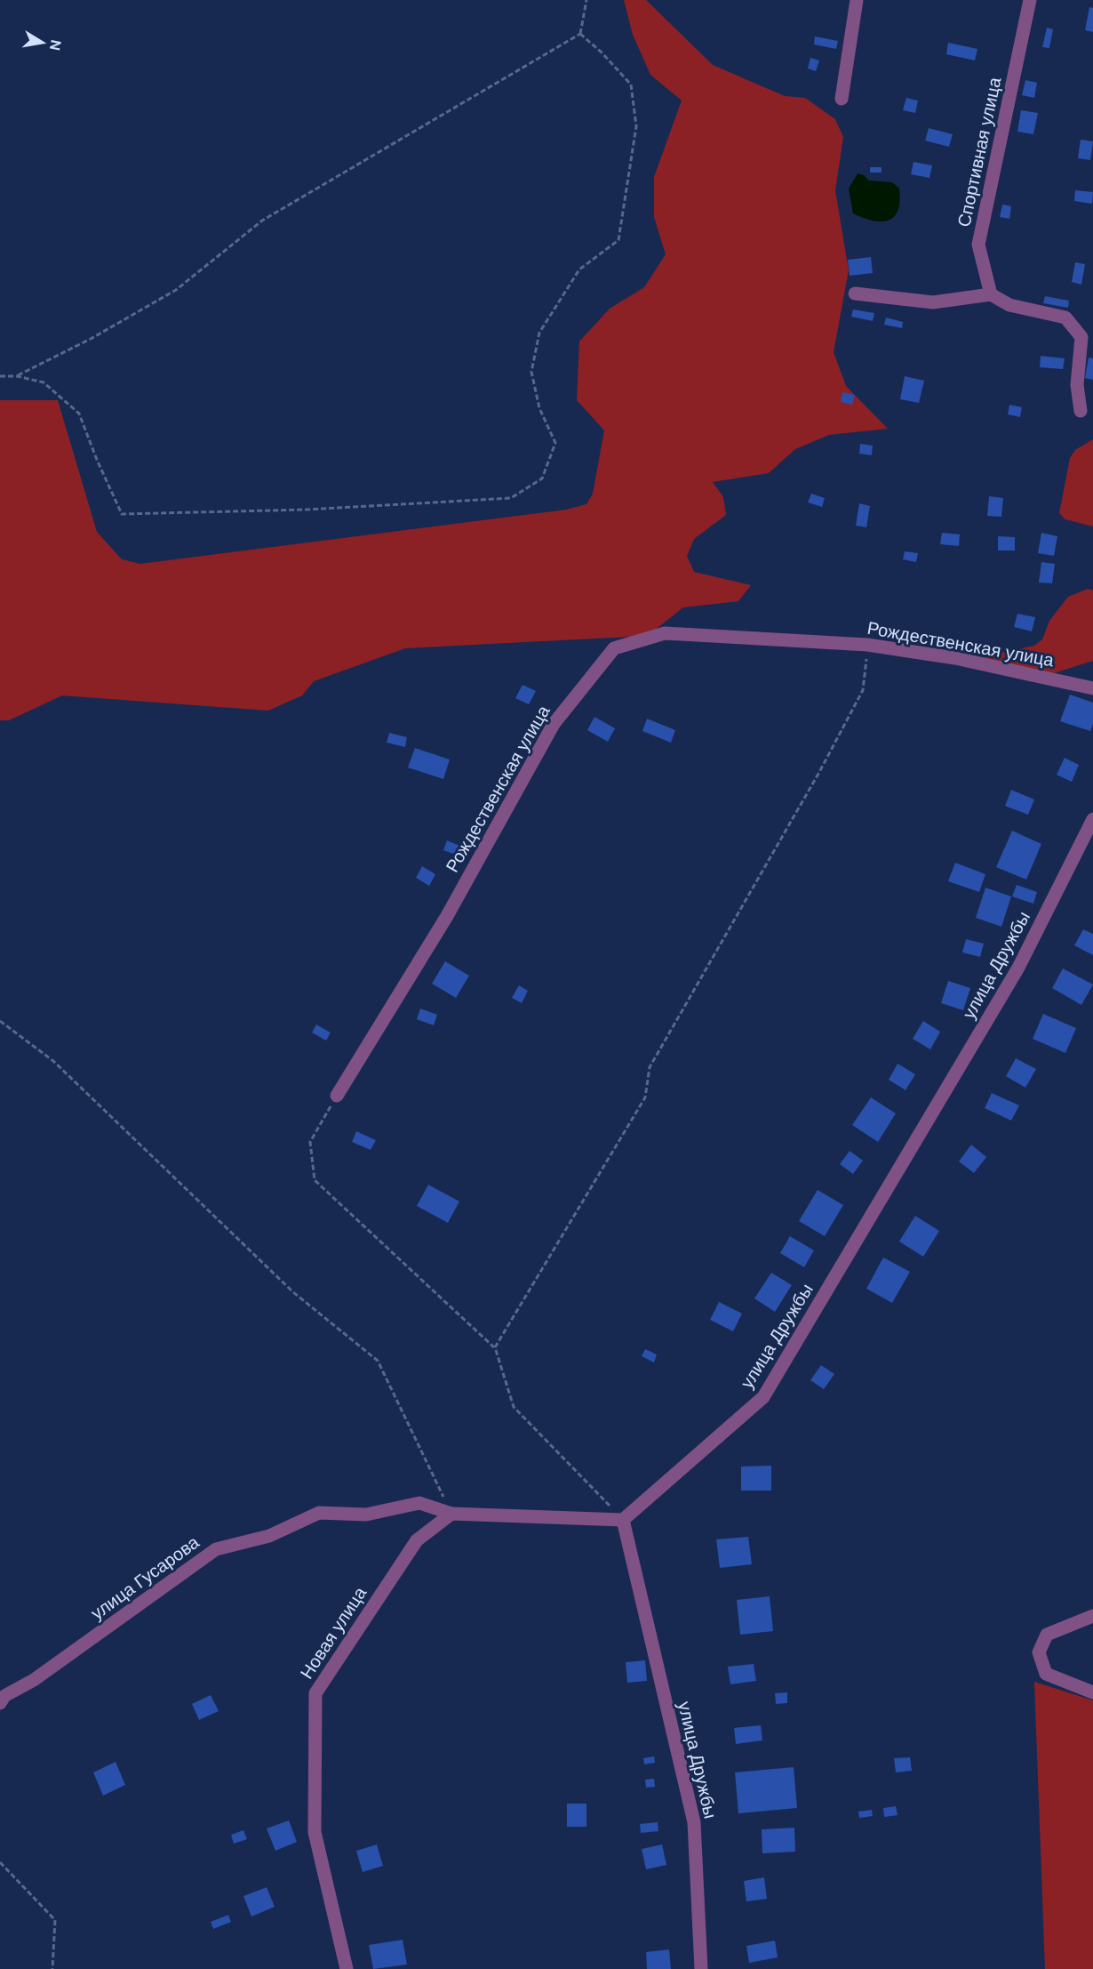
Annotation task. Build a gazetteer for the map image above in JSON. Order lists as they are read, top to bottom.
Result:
{
  "streets": {
    "street": [
      "Спортивная улица",
      "Рождественская улица",
      "улица Дружбы",
      "улица Гусарова",
      "Новая улица"
    ]
  },
  "crossings": [
    ["улица Гусарова", "Новая улица"]
  ],
  "north": "right"
}
